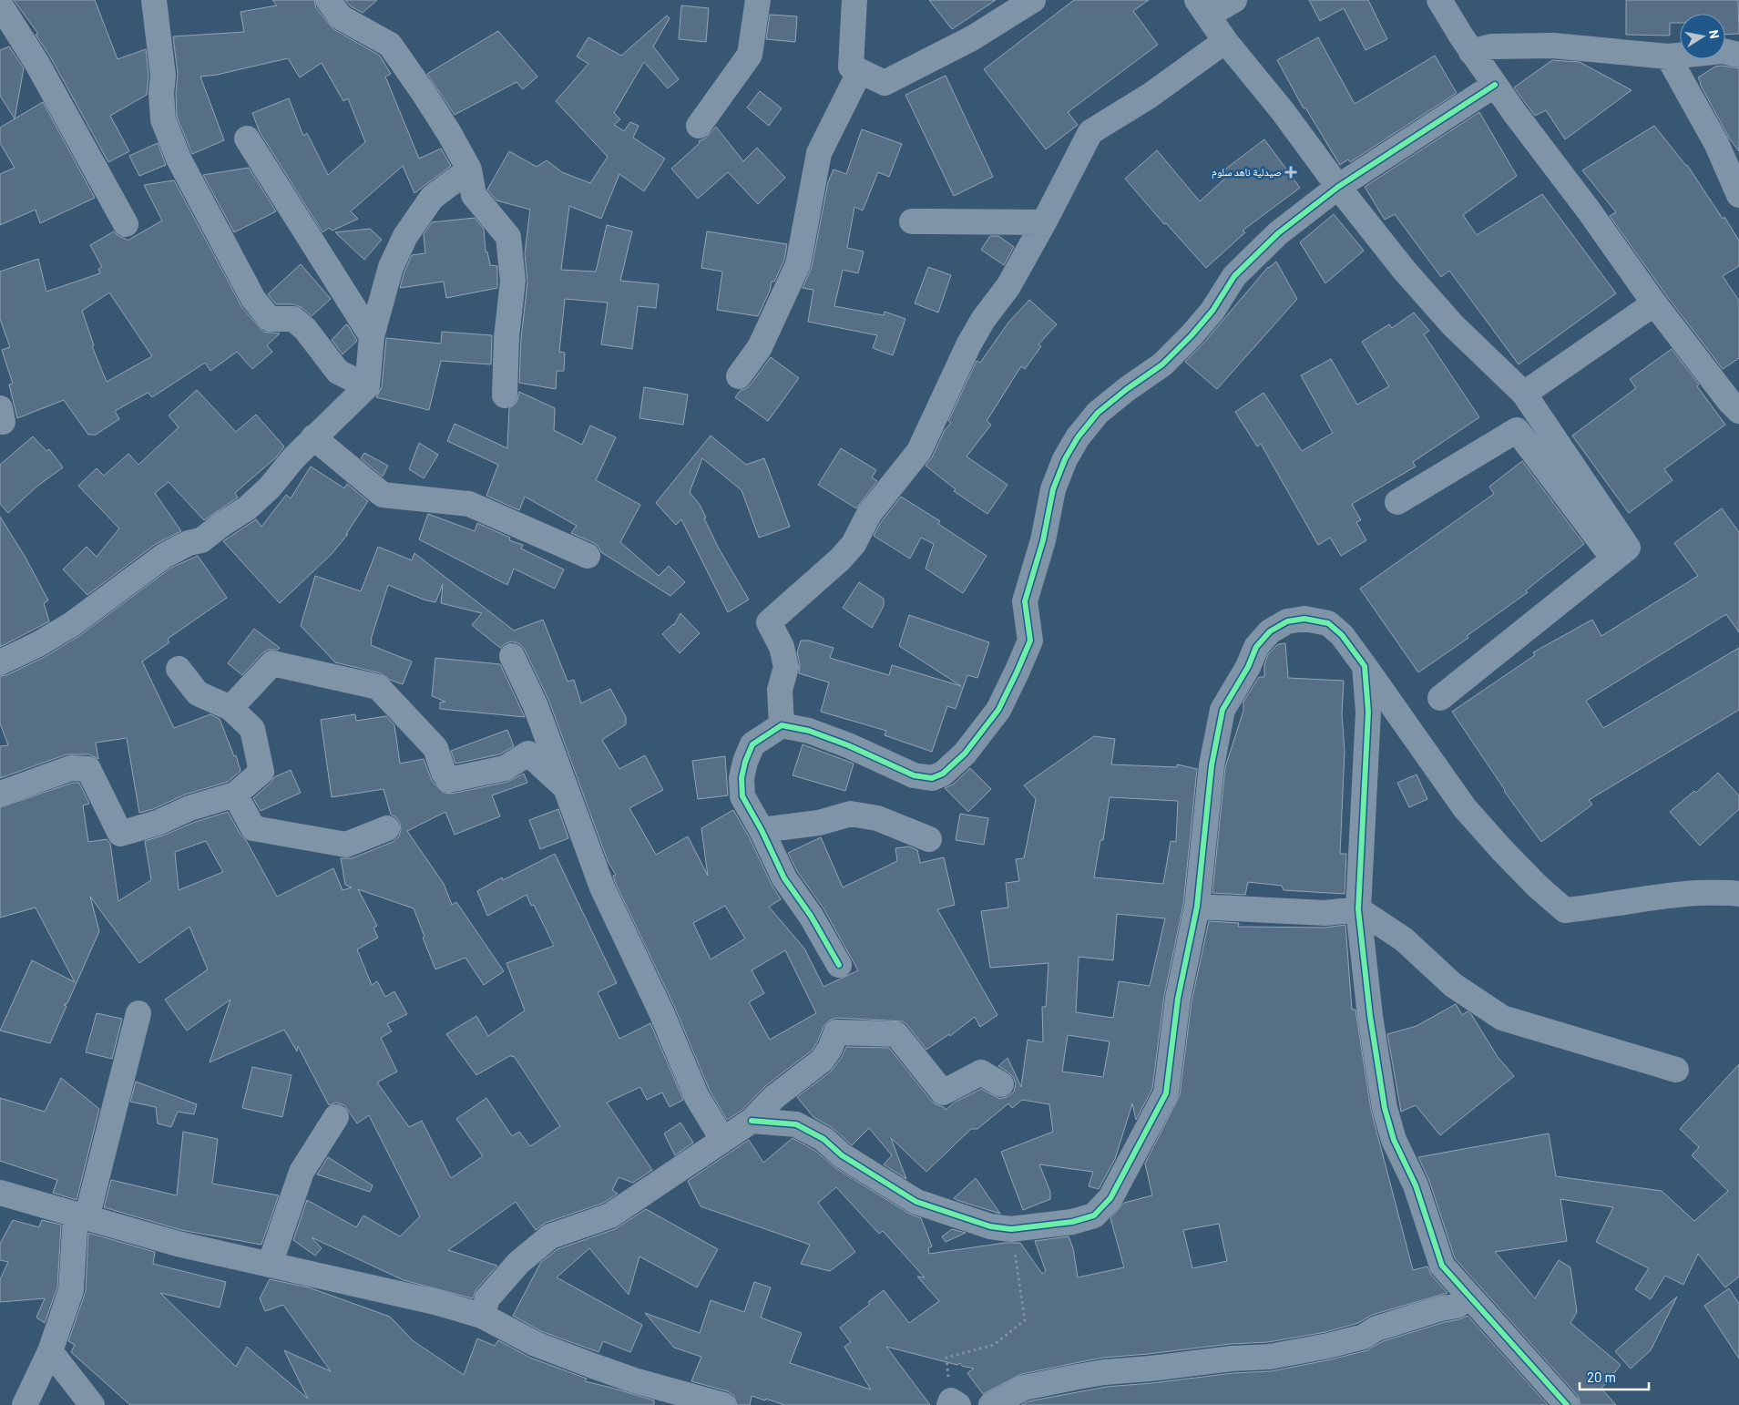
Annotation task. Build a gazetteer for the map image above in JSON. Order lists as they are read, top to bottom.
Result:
{
  "places": {
    "health": ["صيدلية ناهد سلوم"]
  },
  "scale_bar": "20 m",
  "north": "right"
}
